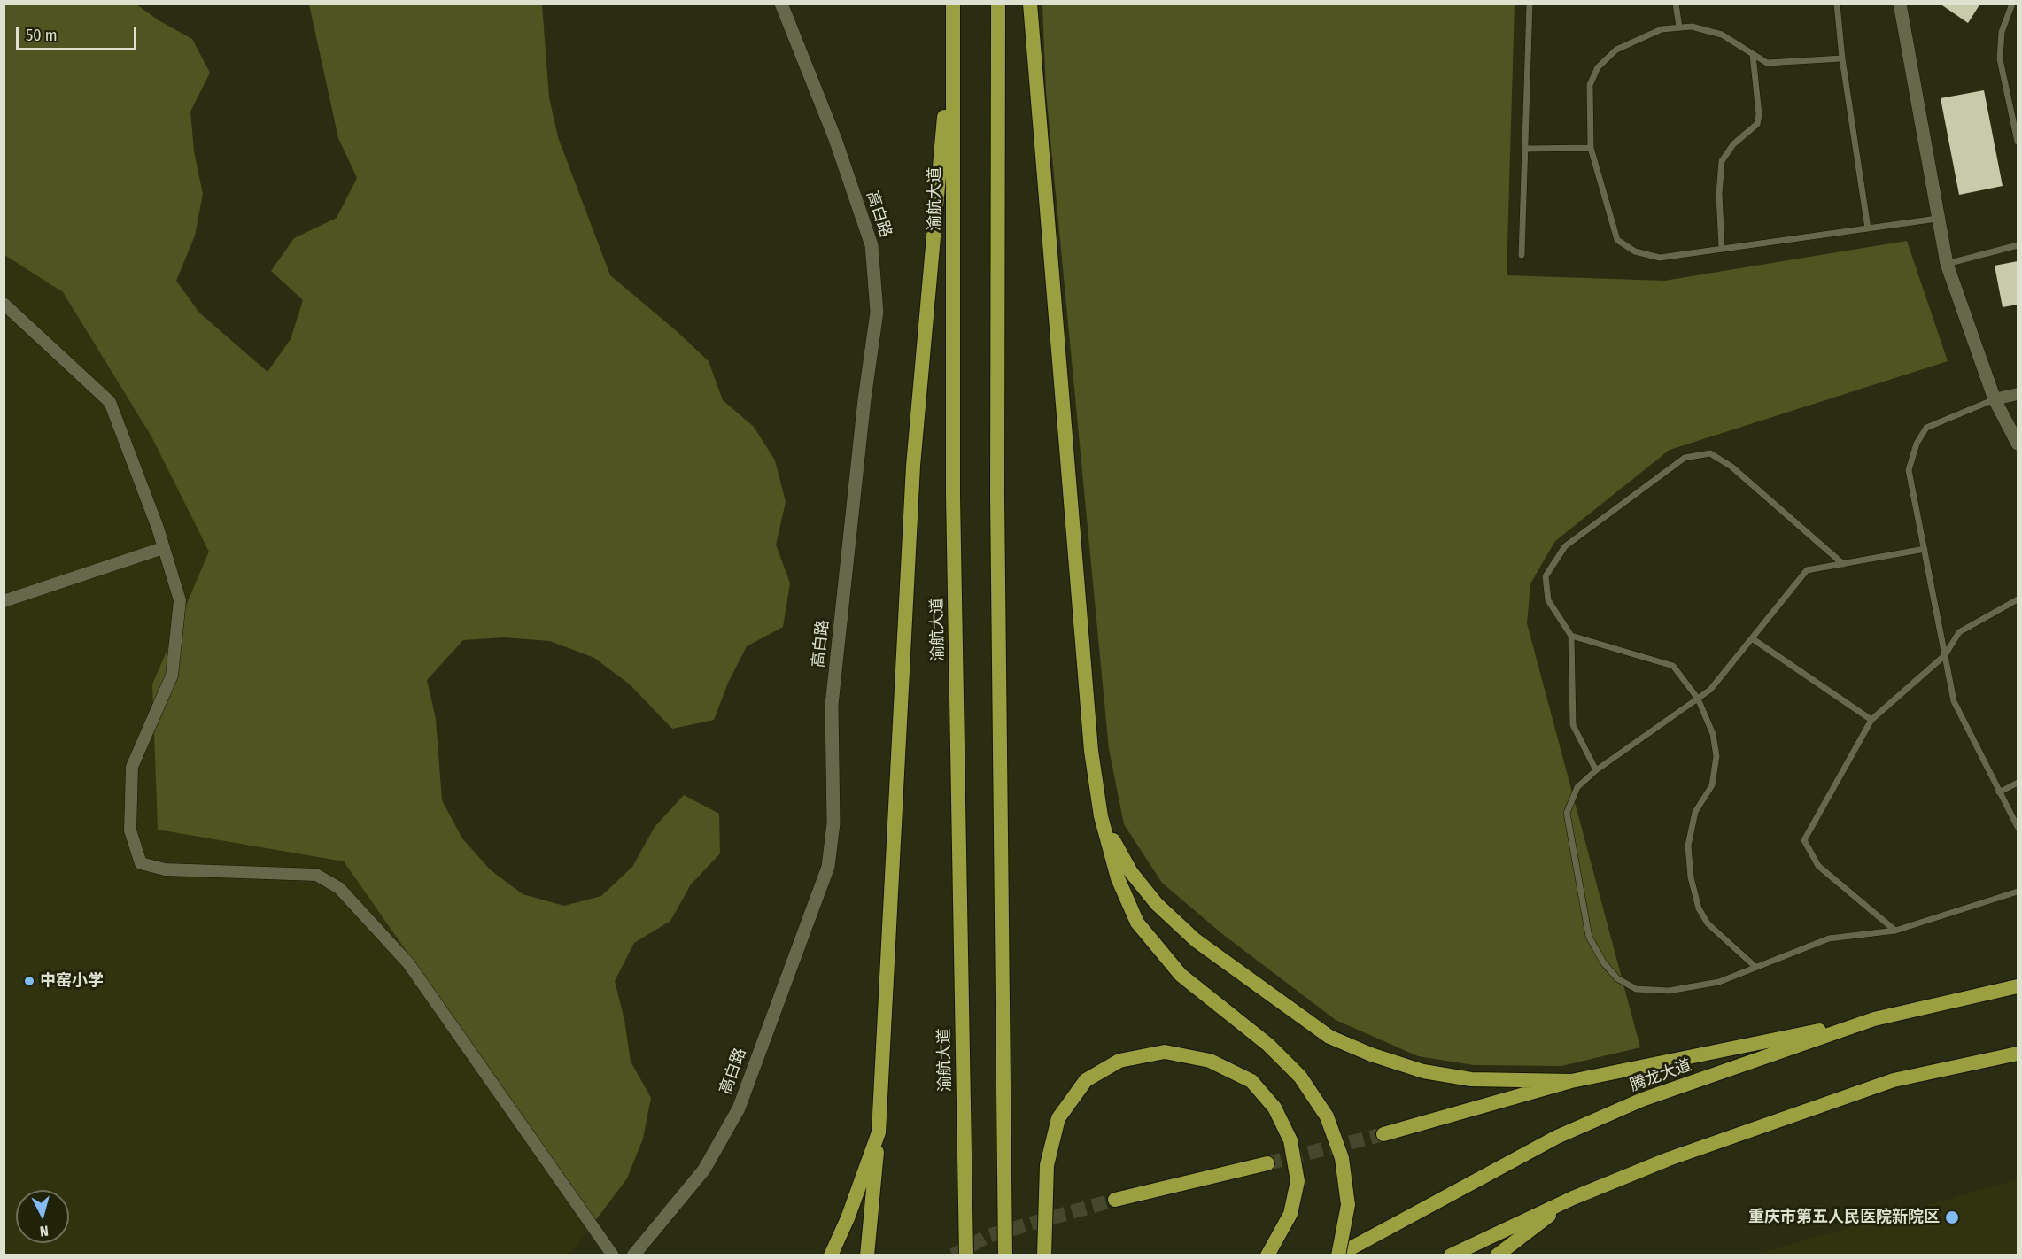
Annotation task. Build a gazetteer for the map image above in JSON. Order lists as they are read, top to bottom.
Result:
{
  "streets": {
    "highway": ["渝航大道", "腾龙大道"],
    "street": ["高白路"]
  },
  "places": ["中窑小学", "重庆市第五人民医院新院区"],
  "scale_bar": "50 m",
  "north": "bottom"
}
